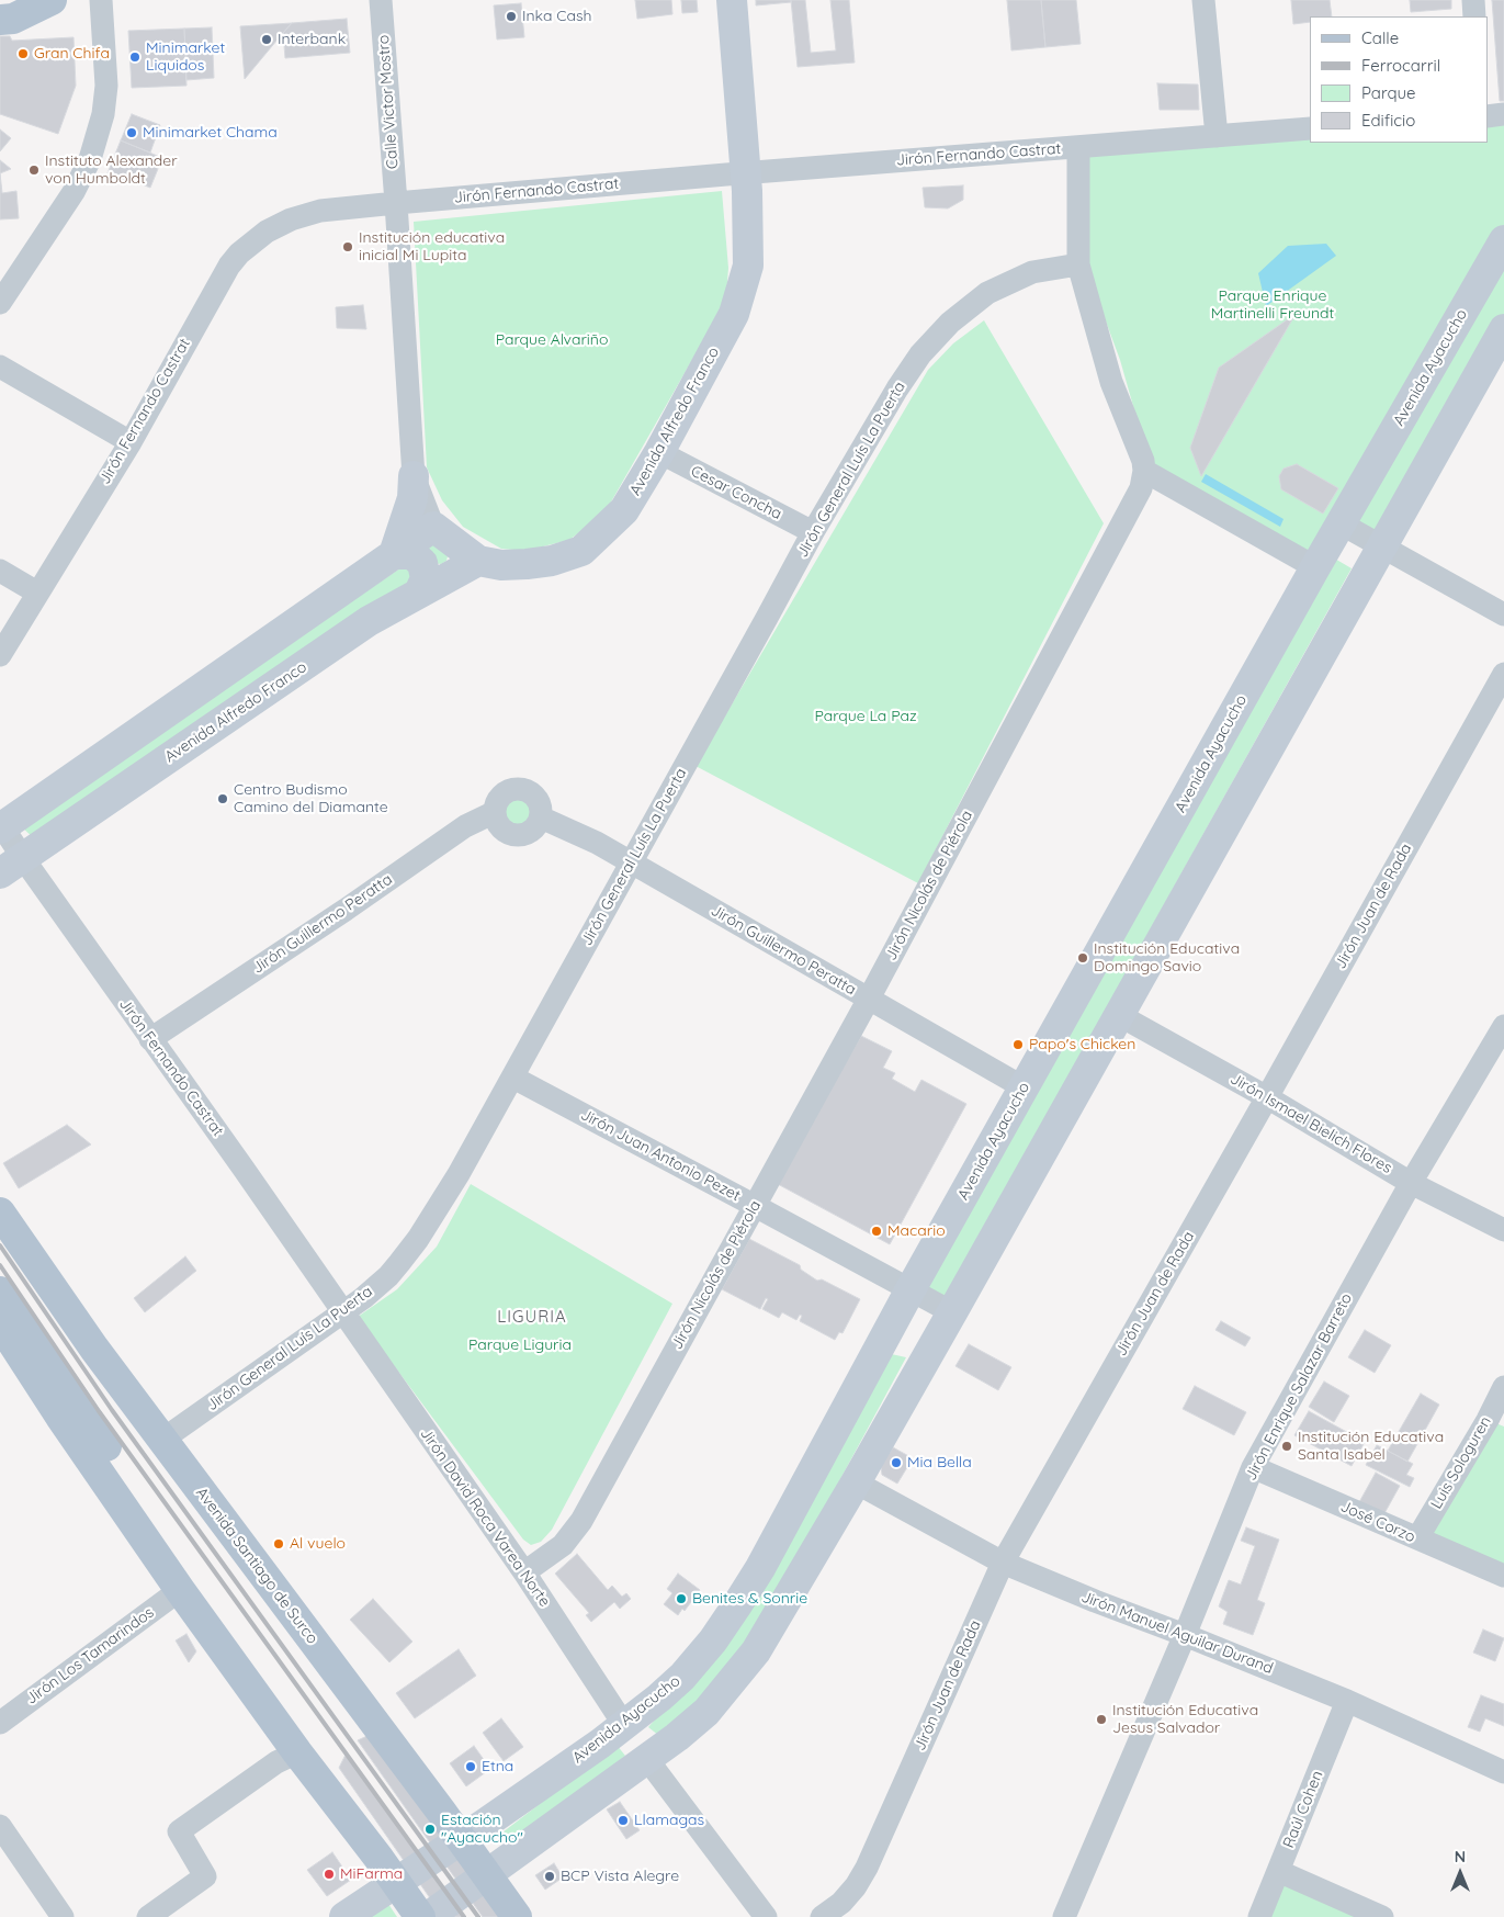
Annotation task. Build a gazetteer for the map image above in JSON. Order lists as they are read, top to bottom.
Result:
{
  "streets": {
    "main road": ["Avenida Ayacucho", "Avenida Alfredo Franco", "Avenida Santiago de Surco"],
    "street": [
      "Calle Victor Mostro",
      "Jirón Fernando Castrat",
      "Jirón General Luís La Puerta",
      "Cesar Concha",
      "Jirón Nicolás de Piérola",
      "Jirón Juan de Rada",
      "Jirón Guillermo Peratta",
      "Jirón Ismael Bielich Flores",
      "Jirón Juan Antonio Pezet",
      "Jirón Enrique Salazar Barreto",
      "Luis Sologuren",
      "Jirón David Roca Varea Norte",
      "José Corzo",
      "Jirón Manuel Aguilar Durand",
      "Jirón Los Tamarindos",
      "Raúl Cohen"
    ]
  },
  "crossings": [
    ["Calle Victor Mostro", "Jirón Fernando Castrat"],
    ["Jirón Fernando Castrat", "Avenida Alfredo Franco"],
    ["Jirón Fernando Castrat", "Jirón General Luís La Puerta"],
    ["Jirón Fernando Castrat", "Jirón Guillermo Peratta"],
    ["Jirón Fernando Castrat", "Jirón David Roca Varea Norte"],
    ["Avenida Ayacucho", "Jirón Guillermo Peratta"],
    ["Avenida Ayacucho", "Jirón Juan Antonio Pezet"],
    ["Avenida Ayacucho", "Jirón David Roca Varea Norte"],
    ["Avenida Ayacucho", "Avenida Santiago de Surco"],
    ["Avenida Alfredo Franco", "Cesar Concha"],
    ["Jirón General Luís La Puerta", "Cesar Concha"],
    ["Jirón General Luís La Puerta", "Jirón Guillermo Peratta"],
    ["Jirón General Luís La Puerta", "Jirón Juan Antonio Pezet"],
    ["Jirón General Luís La Puerta", "Jirón David Roca Varea Norte"],
    ["Jirón General Luís La Puerta", "Avenida Santiago de Surco"],
    ["Jirón Nicolás de Piérola", "Jirón Guillermo Peratta"],
    ["Jirón Nicolás de Piérola", "Jirón Juan Antonio Pezet"],
    ["Jirón Nicolás de Piérola", "Jirón David Roca Varea Norte"],
    ["Jirón Juan de Rada", "Jirón Ismael Bielich Flores"],
    ["Jirón Juan de Rada", "Jirón Manuel Aguilar Durand"],
    ["Jirón Ismael Bielich Flores", "Jirón Enrique Salazar Barreto"],
    ["Jirón Enrique Salazar Barreto", "José Corzo"],
    ["Jirón Enrique Salazar Barreto", "Jirón Manuel Aguilar Durand"],
    ["Luis Sologuren", "José Corzo"],
    ["Jirón Manuel Aguilar Durand", "Raúl Cohen"]
  ],
  "districts": ["LIGURIA"],
  "parks": [
    "Parque Enrique Martinelli Freundt",
    "Parque Alvariño",
    "Parque La Paz",
    "Parque Liguria"
  ],
  "places": [
    "Inka Cash",
    "Interbank",
    "Gran Chifa",
    "Minimarket Liquidos",
    "Minimarket Chama",
    "Instituto Alexander von Humboldt",
    "Institución educativa inicial Mi Lupita",
    "Centro Budismo Camino del Diamante",
    "Institución Educativa Domingo Savio",
    "Papo's Chicken",
    "Macario",
    "Institución Educativa Santa Isabel",
    "Mia Bella",
    "Al vuelo",
    "Benites & Sonrie",
    "Institución Educativa Jesus Salvador",
    "Etna",
    "Llamagas",
    "Estación \"Ayacucho\"",
    "MiFarma",
    "BCP Vista Alegre"
  ],
  "legend": [
    "Calle",
    "Ferrocarril",
    "Parque",
    "Edificio"
  ],
  "north": "top"
}
